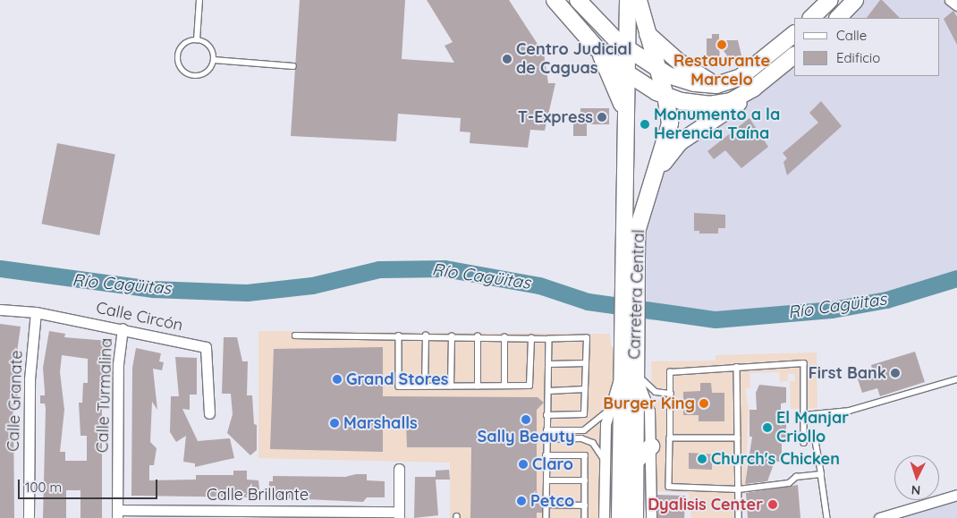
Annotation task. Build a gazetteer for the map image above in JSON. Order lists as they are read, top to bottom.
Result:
{
  "streets": {
    "main road": ["Carretera Central"],
    "street": [
      "Calle Circón",
      "Calle Turmalina",
      "Calle Granate",
      "Calle Brillante"
    ]
  },
  "crossings": [
    ["Calle Circón", "Calle Turmalina"],
    ["Calle Circón", "Calle Granate"],
    ["Calle Turmalina", "Calle Brillante"]
  ],
  "water": ["Río Cagüitas"],
  "places": [
    "Restaurante Marcelo",
    "Centro Judicial de Caguas",
    "T-Express",
    "Monumento a la Herencia Taína",
    "First Bank",
    "Grand Stores",
    "Burger King",
    "Sally Beauty",
    "Marshalls",
    "El Manjar Criollo",
    "Church's Chicken",
    "Claro",
    "Petco",
    "Dyalisis Center"
  ],
  "legend": ["Calle", "Edificio"],
  "scale_bar": "100 m",
  "north": "bottom"
}
